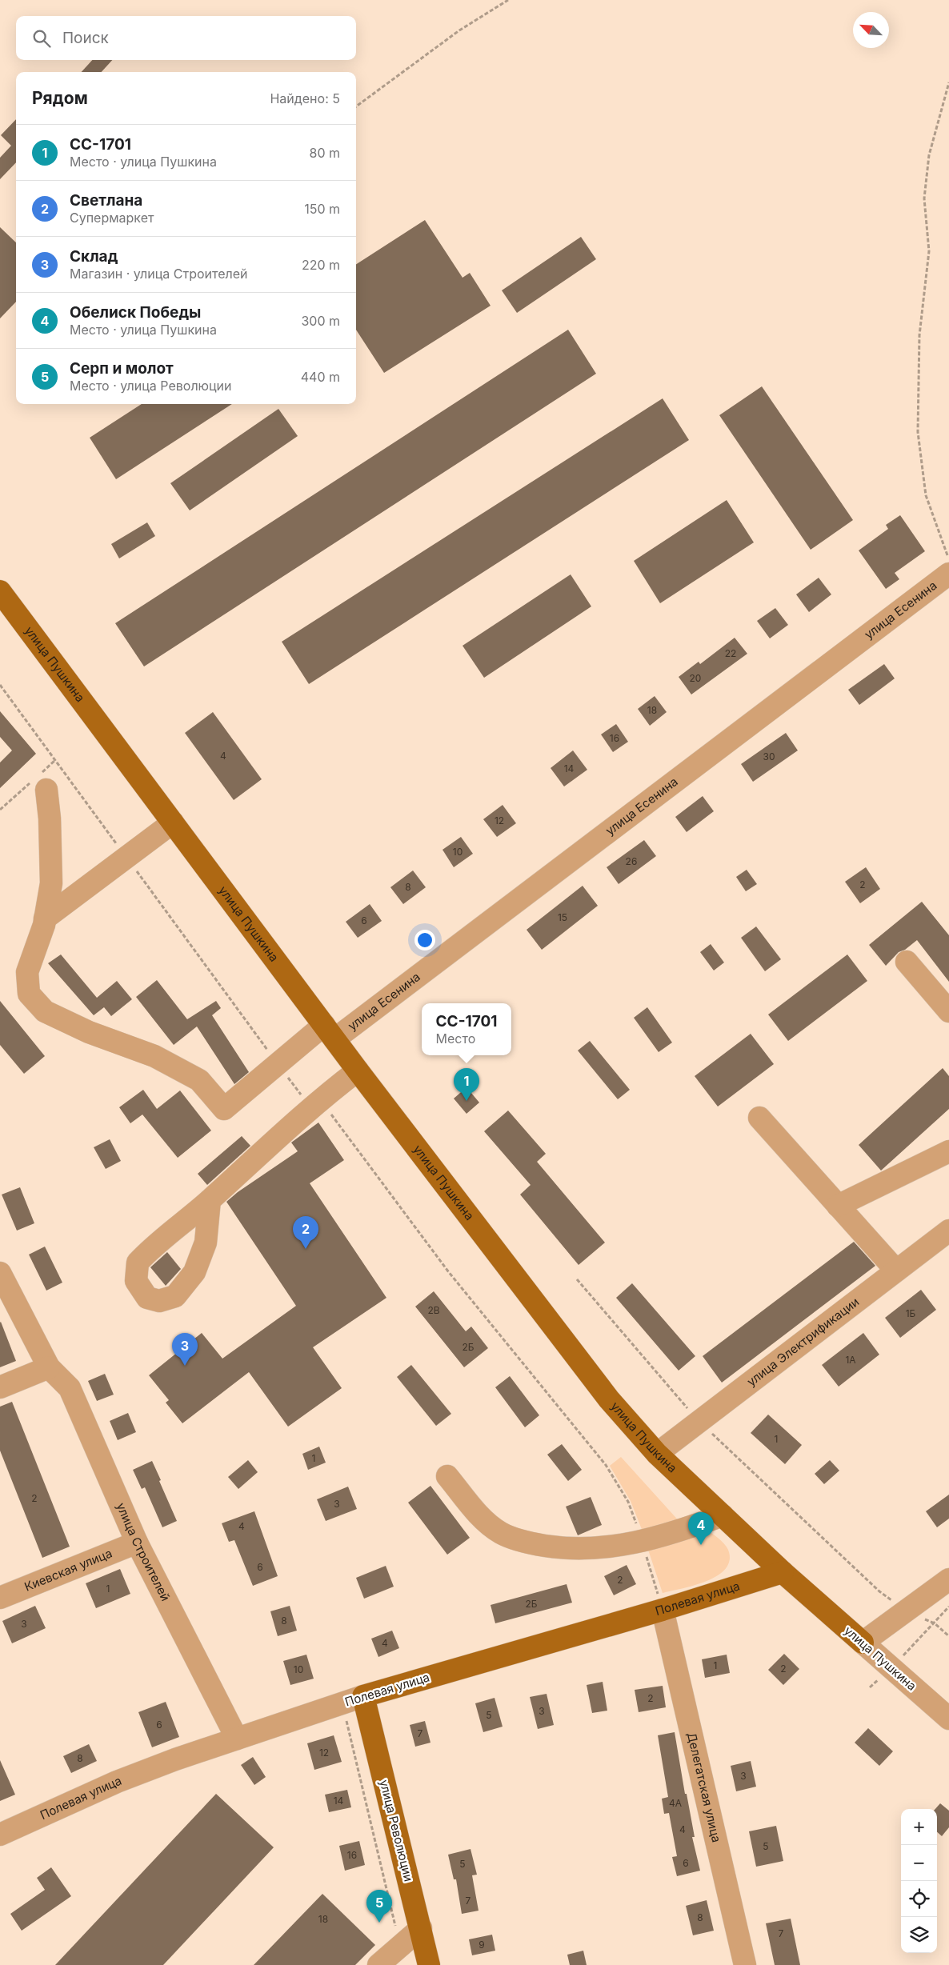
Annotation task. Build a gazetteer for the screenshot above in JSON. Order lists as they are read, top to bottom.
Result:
{
  "streets": {
    "main road": ["улица Пушкина", "Полевая улица", "улица Революции"],
    "street": [
      "улица Есенина",
      "улица Электрификации",
      "улица Строителей",
      "Киевская улица",
      "Делегатская улица"
    ]
  },
  "crossings": [
    ["улица Есенина", "улица Пушкина"],
    ["улица Пушкина", "улица Электрификации"],
    ["улица Пушкина", "Полевая улица"],
    ["улица Строителей", "Киевская улица"],
    ["улица Строителей", "Полевая улица"],
    ["Полевая улица", "Делегатская улица"],
    ["Полевая улица", "улица Революции"]
  ],
  "house_numbers": [
    "22",
    "20",
    "18",
    "16",
    "4",
    "30",
    "14",
    "12",
    "10",
    "26",
    "2",
    "8",
    "15",
    "6",
    "2В",
    "1Б",
    "2Б",
    "1А",
    "1",
    "1",
    "2",
    "3",
    "4",
    "6",
    "2",
    "1",
    "2Б",
    "8",
    "3",
    "4",
    "1",
    "2",
    "10",
    "2",
    "3",
    "5",
    "6",
    "7",
    "12",
    "8",
    "3",
    "14",
    "4А",
    "4",
    "5",
    "16",
    "6",
    "5",
    "7",
    "8",
    "18",
    "7",
    "9"
  ],
  "north": "top left",
  "page": {
    "search": "Поиск",
    "heading": ["Рядом", "Найдено: 5"],
    "list": [
      {
        "mark": "1",
        "name": "СС-1701",
        "note": "Место · улица Пушкина",
        "value": "80 m"
      },
      {
        "mark": "2",
        "name": "Светлана",
        "note": "Супермаркет",
        "value": "150 m"
      },
      {
        "mark": "3",
        "name": "Склад",
        "note": "Магазин · улица Строителей",
        "value": "220 m"
      },
      {
        "mark": "4",
        "name": "Обелиск Победы",
        "note": "Место · улица Пушкина",
        "value": "300 m"
      },
      {
        "mark": "5",
        "name": "Серп и молот",
        "note": "Место · улица Революции",
        "value": "440 m"
      }
    ],
    "popup": ["СС-1701", "Место"],
    "pins": [
      "1",
      "2",
      "3",
      "4",
      "5"
    ],
    "map_buttons": ["+", "−"]
  }
}
